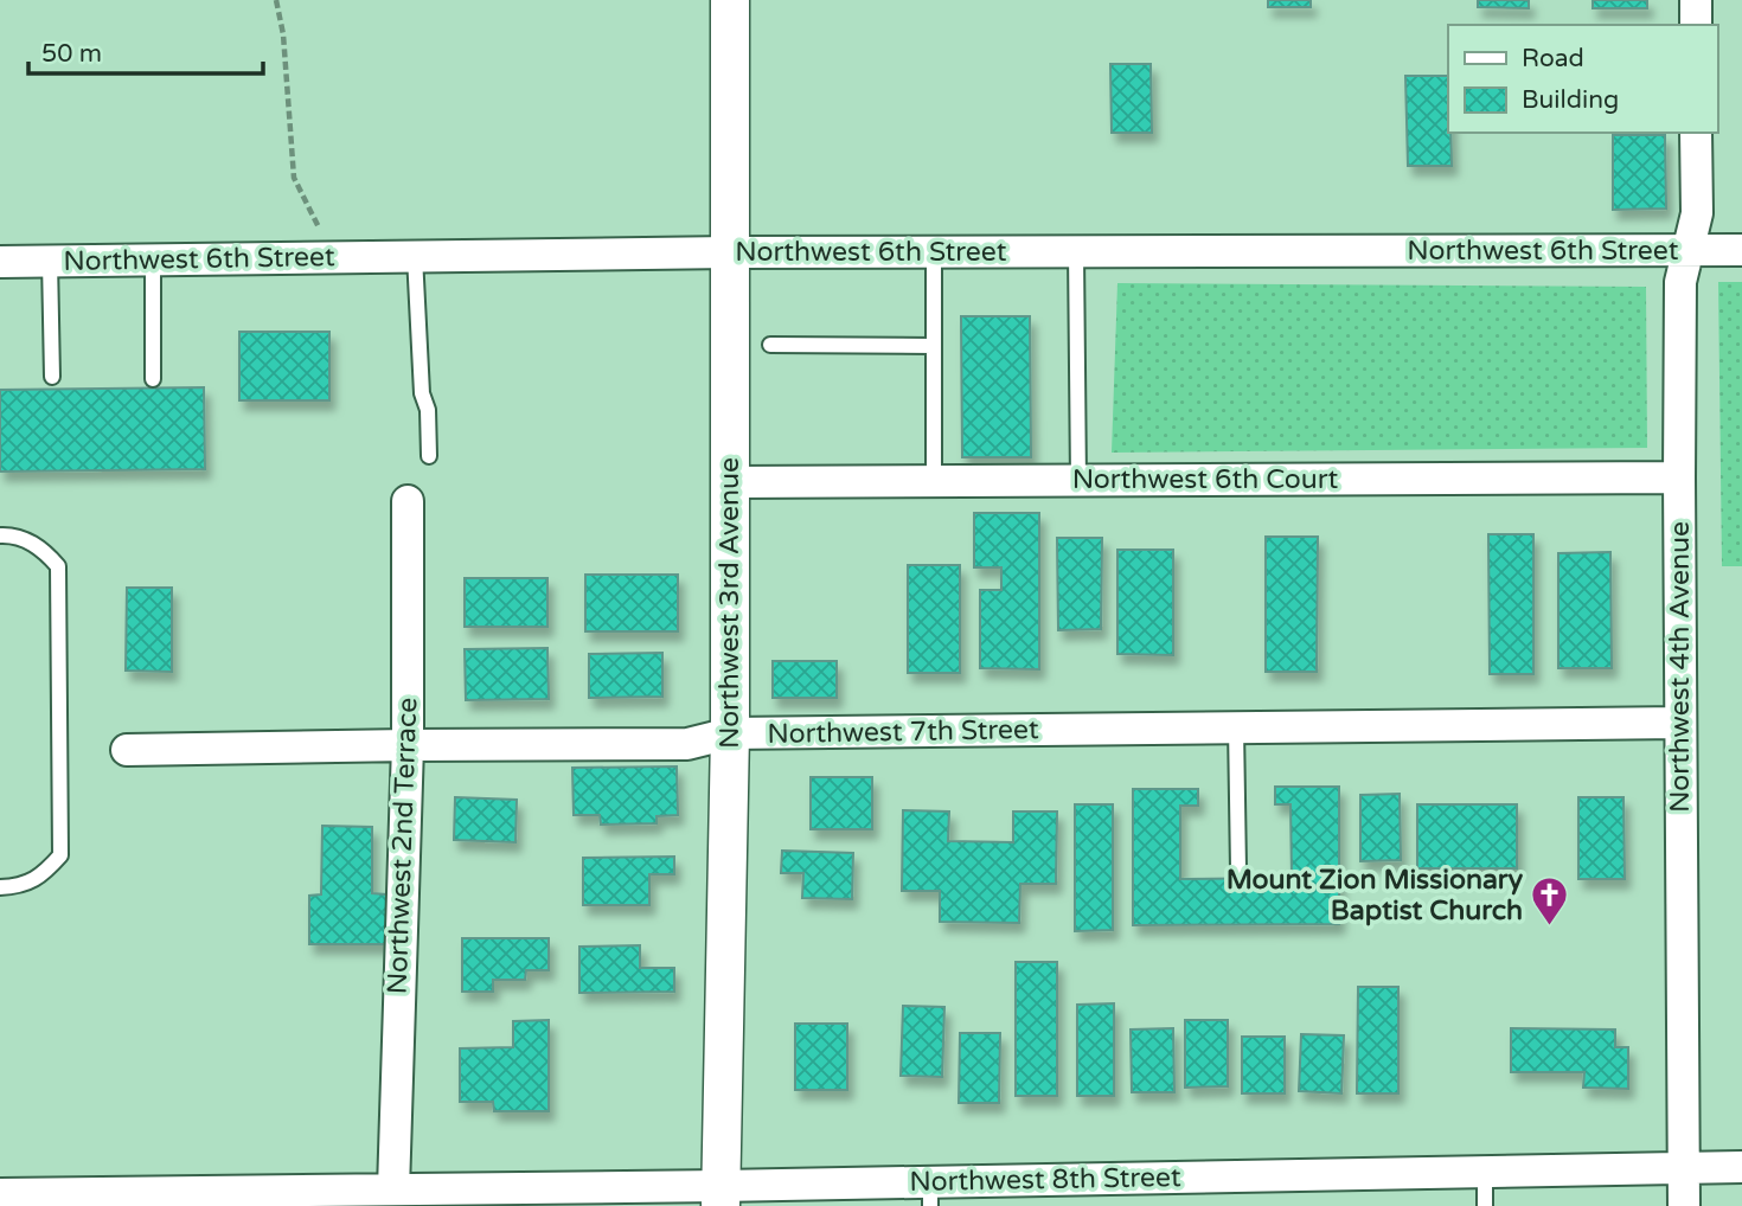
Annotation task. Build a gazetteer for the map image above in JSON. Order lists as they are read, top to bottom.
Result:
{
  "streets": {
    "street": [
      "Northwest 6th Street",
      "Northwest 6th Court",
      "Northwest 3rd Avenue",
      "Northwest 4th Avenue",
      "Northwest 7th Street",
      "Northwest 2nd Terrace",
      "Northwest 8th Street"
    ]
  },
  "crossings": [
    ["Northwest 6th Street", "Northwest 3rd Avenue"],
    ["Northwest 6th Street", "Northwest 4th Avenue"],
    ["Northwest 6th Court", "Northwest 3rd Avenue"],
    ["Northwest 6th Court", "Northwest 4th Avenue"],
    ["Northwest 3rd Avenue", "Northwest 7th Street"],
    ["Northwest 3rd Avenue", "Northwest 8th Street"],
    ["Northwest 4th Avenue", "Northwest 7th Street"],
    ["Northwest 4th Avenue", "Northwest 8th Street"],
    ["Northwest 7th Street", "Northwest 2nd Terrace"],
    ["Northwest 2nd Terrace", "Northwest 8th Street"]
  ],
  "places": {
    "church": ["Mount Zion Missionary Baptist Church"]
  },
  "legend": ["Road", "Building"],
  "scale_bar": "50 m"
}
